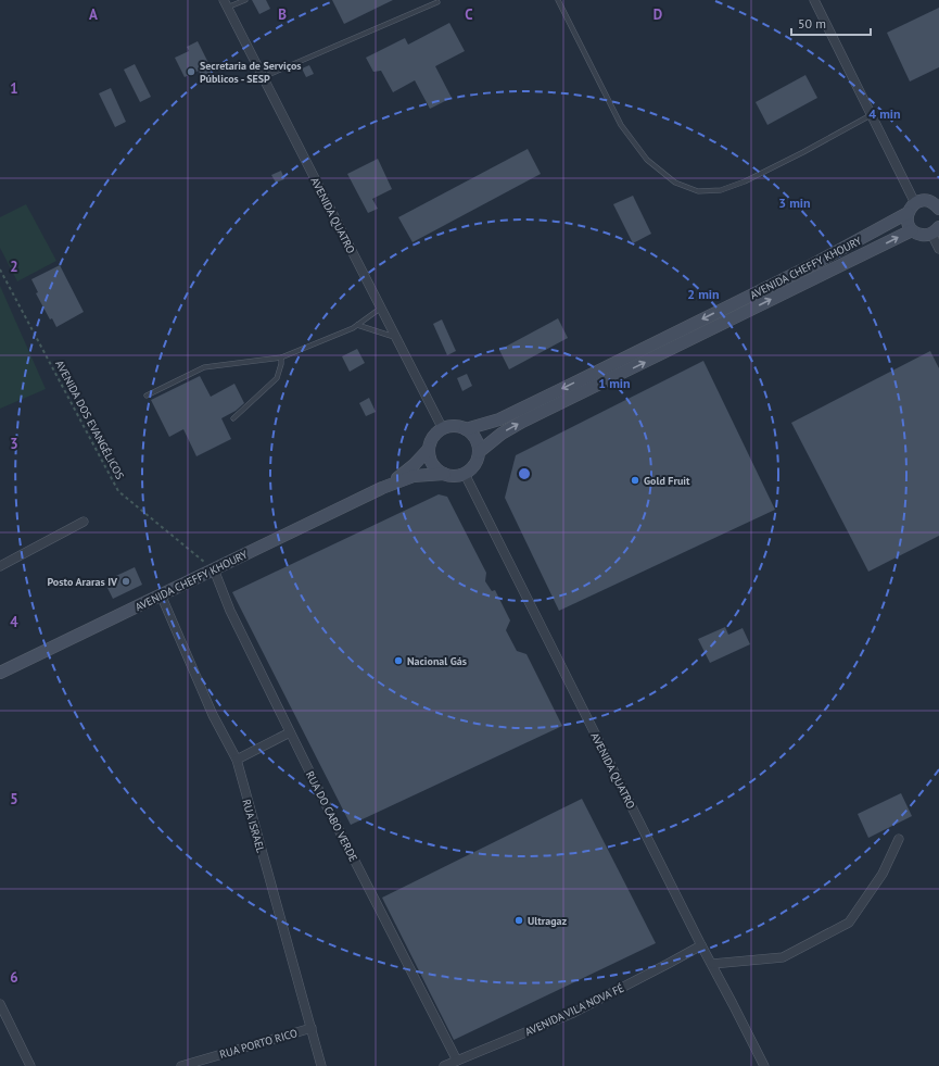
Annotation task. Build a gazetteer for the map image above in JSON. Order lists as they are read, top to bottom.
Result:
{
  "streets": {
    "main road": ["AVENIDA CHEFFY KHOURY"],
    "street": [
      "AVENIDA QUATRO",
      "RUA DO CABO VERDE",
      "RUA ISRAEL",
      "AVENIDA VILA NOVA FÉ",
      "RUA PORTO RICO"
    ],
    "path": ["AVENIDA DOS EVANGÉLICOS"]
  },
  "crossings": [
    ["AVENIDA QUATRO", "AVENIDA CHEFFY KHOURY"],
    ["AVENIDA QUATRO", "AVENIDA VILA NOVA FÉ"],
    ["AVENIDA CHEFFY KHOURY", "AVENIDA DOS EVANGÉLICOS"],
    ["AVENIDA CHEFFY KHOURY", "RUA DO CABO VERDE"],
    ["AVENIDA CHEFFY KHOURY", "RUA ISRAEL"],
    ["AVENIDA DOS EVANGÉLICOS", "RUA DO CABO VERDE"],
    ["RUA DO CABO VERDE", "AVENIDA VILA NOVA FÉ"],
    ["RUA ISRAEL", "RUA PORTO RICO"]
  ],
  "places": [
    "Secretaria de Serviços Públicos - SESP",
    "Gold Fruit",
    "Posto Araras IV",
    "Nacional Gás",
    "Ultragaz"
  ],
  "scale_bar": "50 m",
  "grid": {
    "columns": [
      "A",
      "B",
      "C",
      "D"
    ],
    "rows": [
      "1",
      "2",
      "3",
      "4",
      "5",
      "6"
    ]
  },
  "rings": [
    "4 min",
    "3 min",
    "2 min",
    "1 min"
  ]
}
